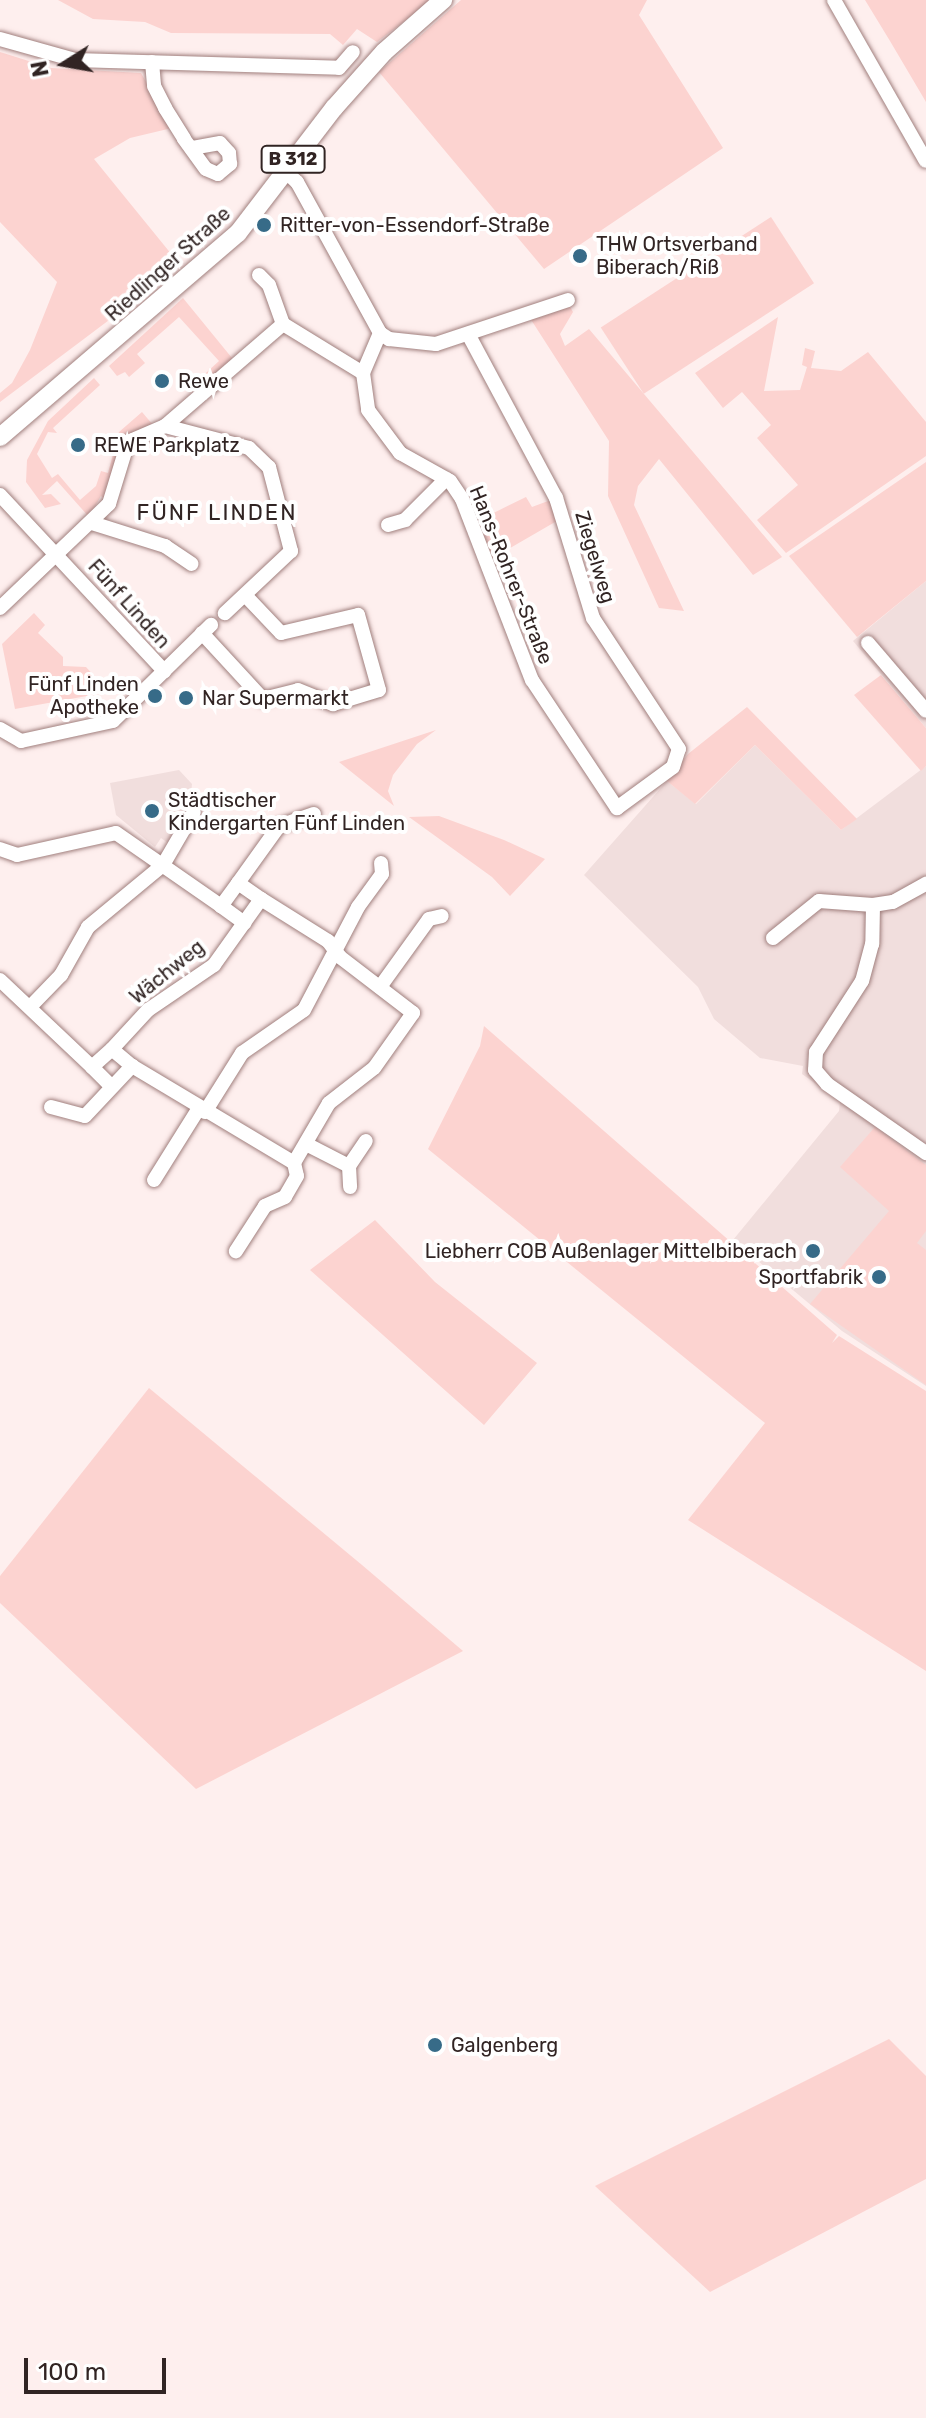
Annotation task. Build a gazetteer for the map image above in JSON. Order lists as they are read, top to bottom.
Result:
{
  "streets": {
    "main road": ["B 312", "Riedlinger Straße"],
    "street": [
      "Ziegelweg",
      "Hans-Rohrer-Straße",
      "Fünf Linden",
      "Wächweg"
    ]
  },
  "crossings": [
    ["Ziegelweg", "Hans-Rohrer-Straße"]
  ],
  "districts": ["FÜNF LINDEN"],
  "places": [
    "Ritter-von-Essendorf-Straße",
    "THW Ortsverband Biberach/Riß",
    "Rewe",
    "REWE Parkplatz",
    "Fünf Linden Apotheke",
    "Nar Supermarkt",
    "Städtischer Kindergarten Fünf Linden",
    "Liebherr COB Außenlager Mittelbiberach",
    "Sportfabrik",
    "Galgenberg"
  ],
  "scale_bar": "100 m",
  "north": "left"
}
